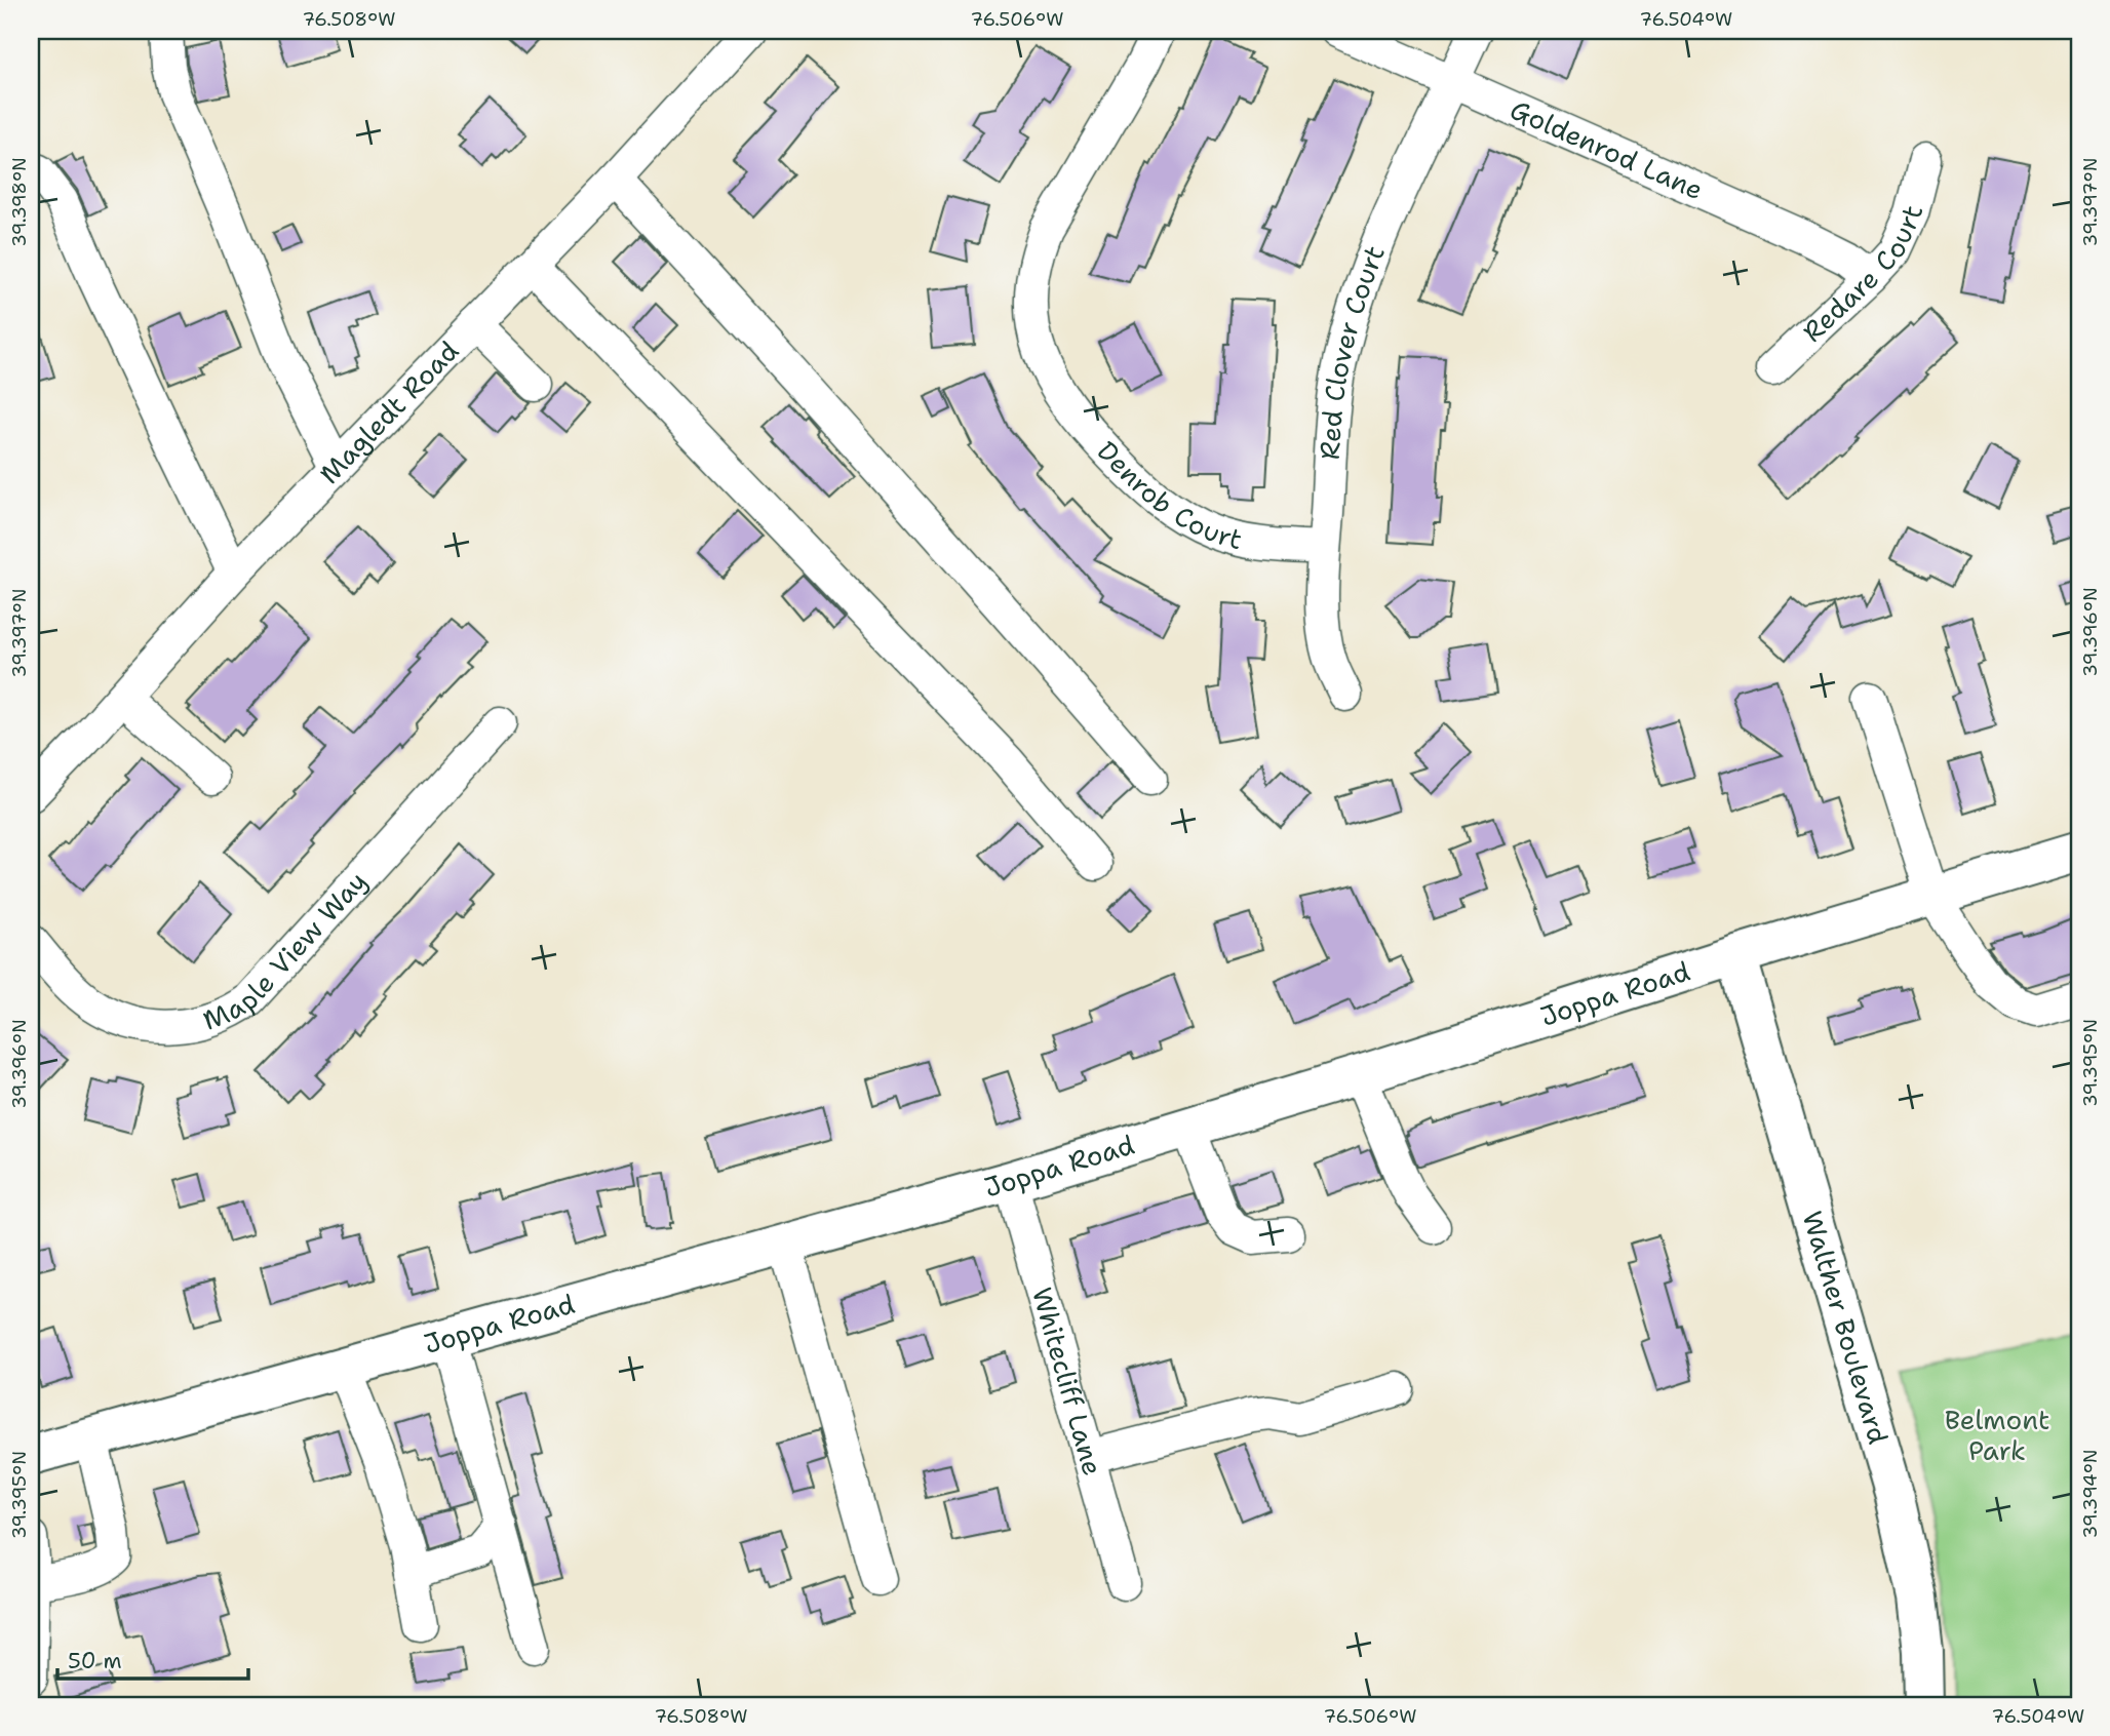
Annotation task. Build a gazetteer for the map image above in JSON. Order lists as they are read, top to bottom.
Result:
{
  "streets": {
    "main road": ["Joppa Road", "Walther Boulevard"],
    "street": [
      "Goldenrod Lane",
      "Redare Court",
      "Red Clover Court",
      "Magledt Road",
      "Denrob Court",
      "Maple View Way",
      "Whitecliff Lane"
    ]
  },
  "crossings": [
    ["Goldenrod Lane", "Redare Court"],
    ["Goldenrod Lane", "Red Clover Court"],
    ["Red Clover Court", "Denrob Court"],
    ["Joppa Road", "Walther Boulevard"],
    ["Joppa Road", "Whitecliff Lane"]
  ],
  "parks": ["Belmont Park"],
  "scale_bar": "50 m",
  "coordinates": [
    "76.508°W",
    "76.506°W",
    "76.504°W",
    "39.397°N",
    "39.398°N",
    "39.396°N",
    "39.395°N",
    "39.394°N"
  ]
}
